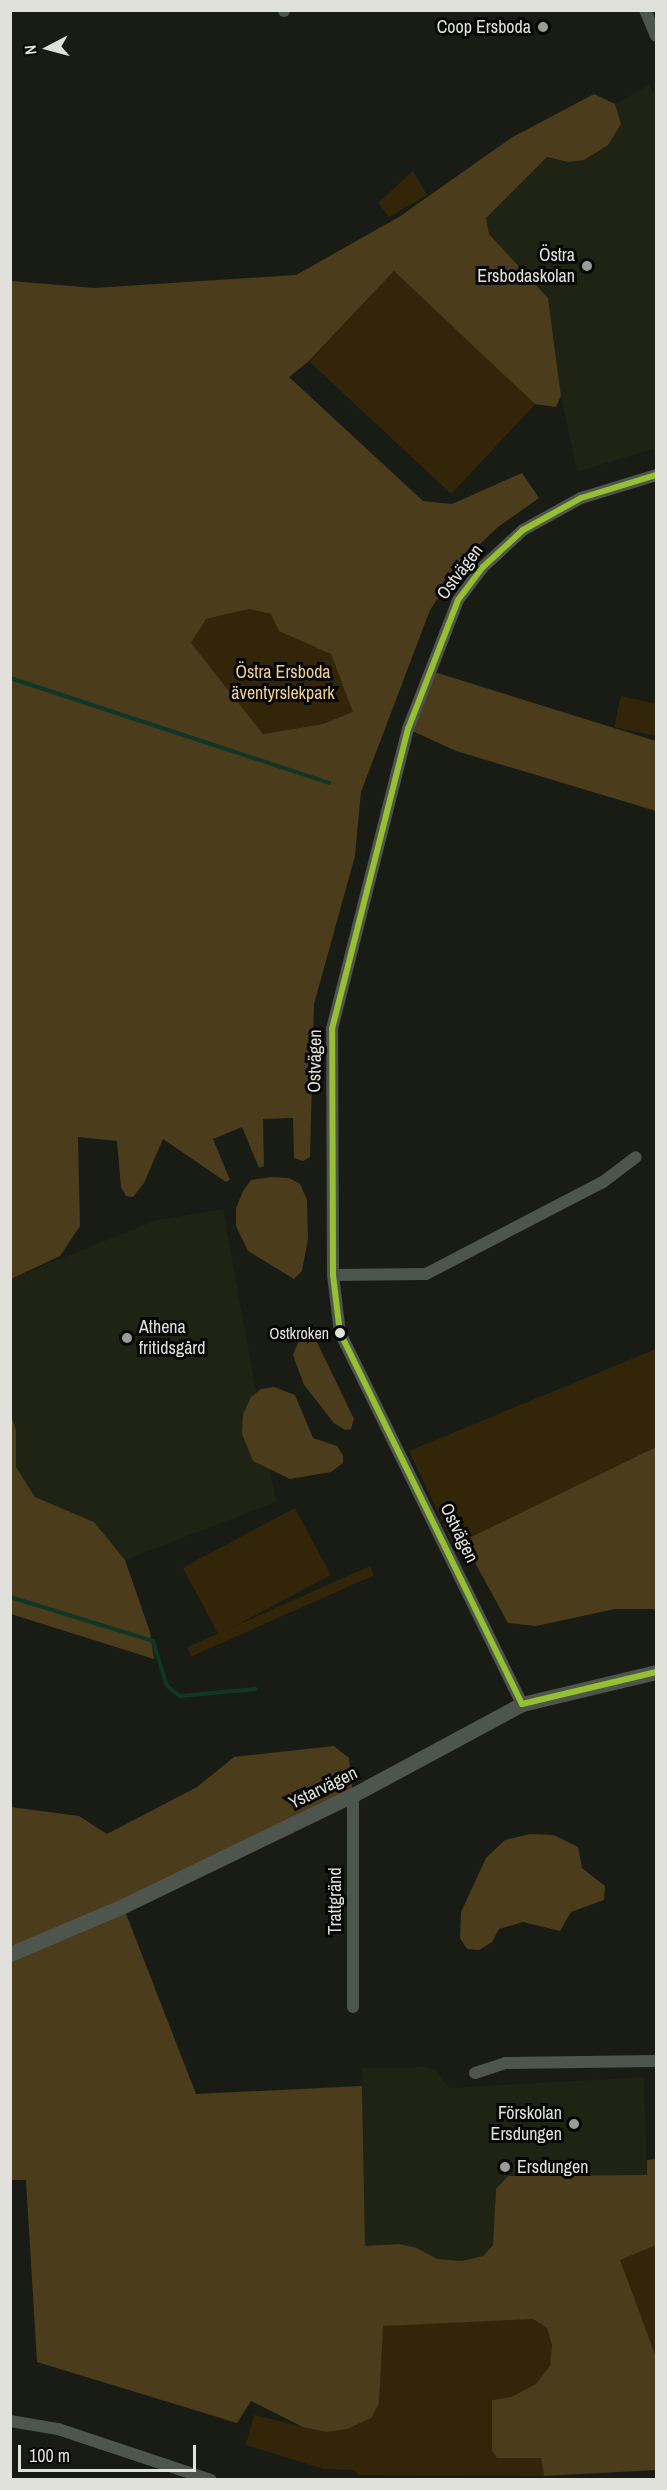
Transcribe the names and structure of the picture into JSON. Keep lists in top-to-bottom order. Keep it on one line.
{"streets":{"street":["Ostvägen","Ystarvägen","Trattgränd"]},"crossings":[["Ostvägen","Ystarvägen"],["Ystarvägen","Trattgränd"]],"parks":["Östra Ersboda äventyrslekpark"],"places":["Coop Ersboda","Östra Ersbodaskolan","Ostkroken","Athena fritidsgård","Förskolan Ersdungen","Ersdungen"],"scale_bar":"100 m","north":"left"}
